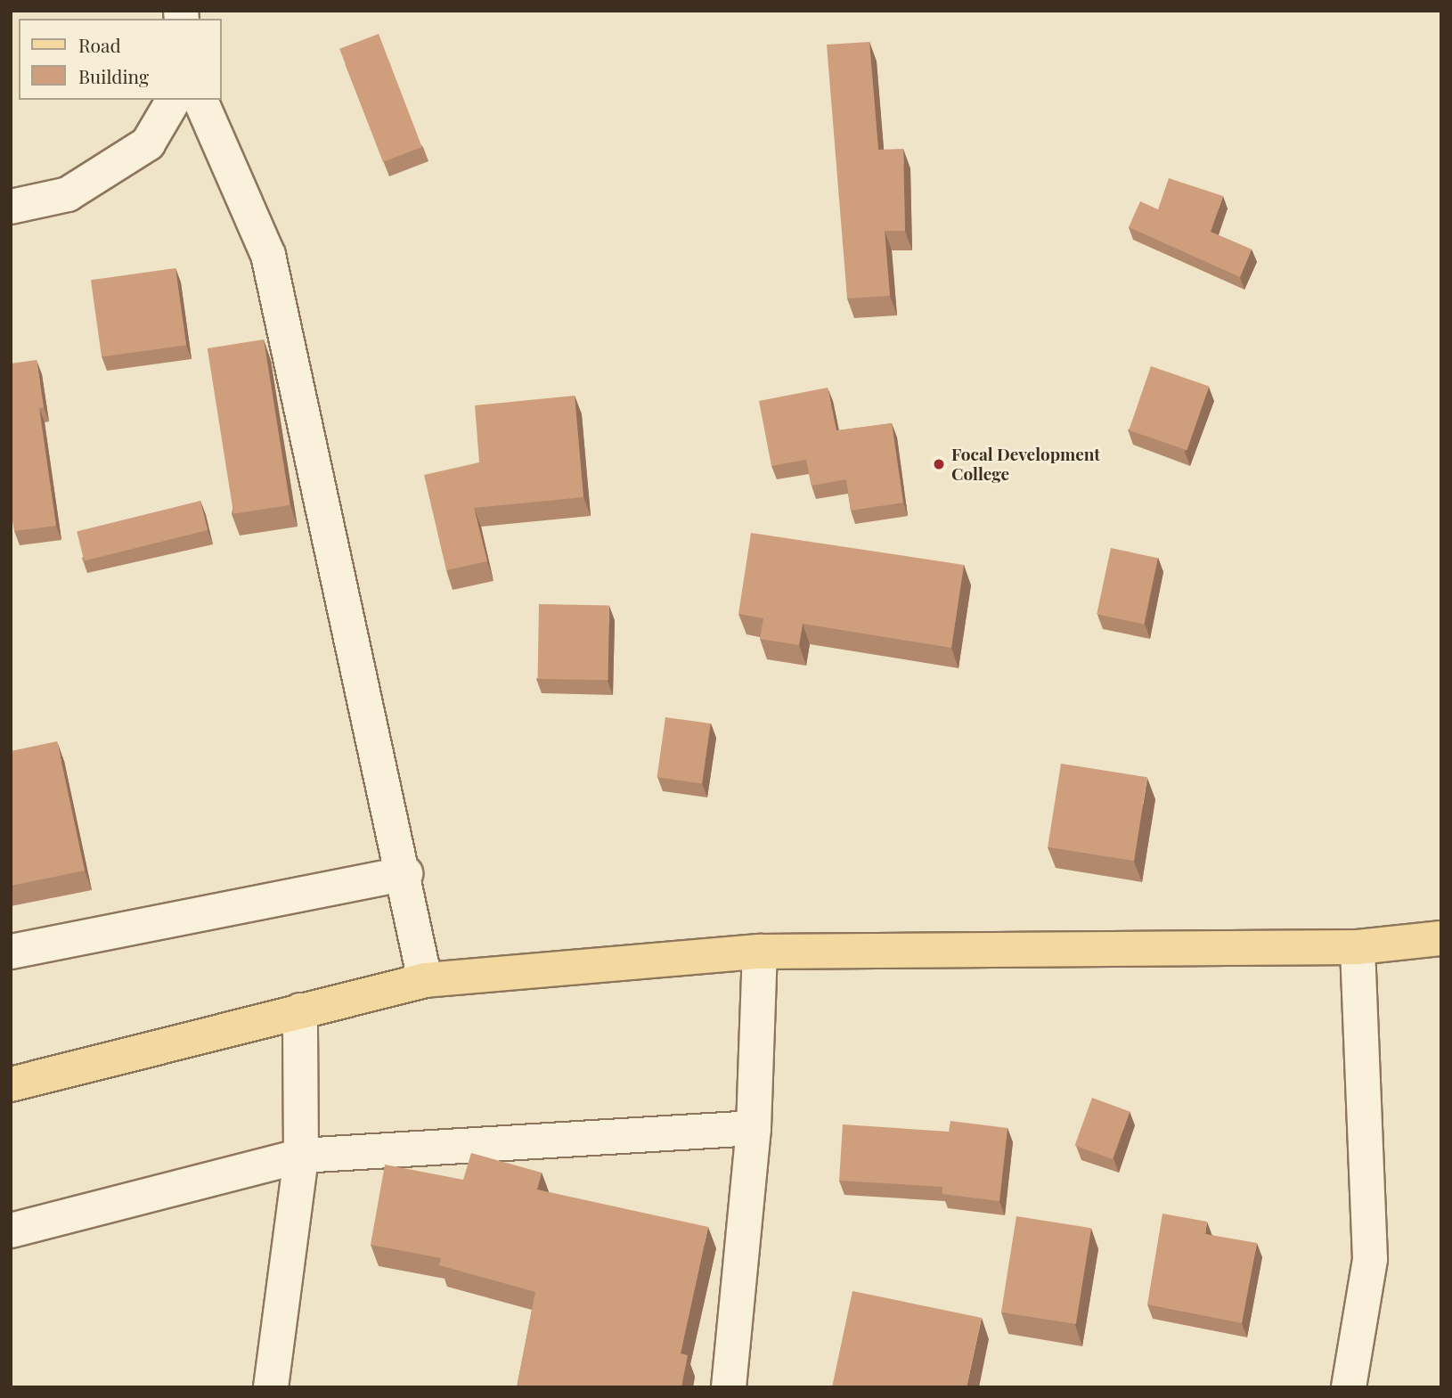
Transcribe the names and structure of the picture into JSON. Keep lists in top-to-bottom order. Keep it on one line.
{"places":["Focal Development College"],"legend":["Road","Building"]}
